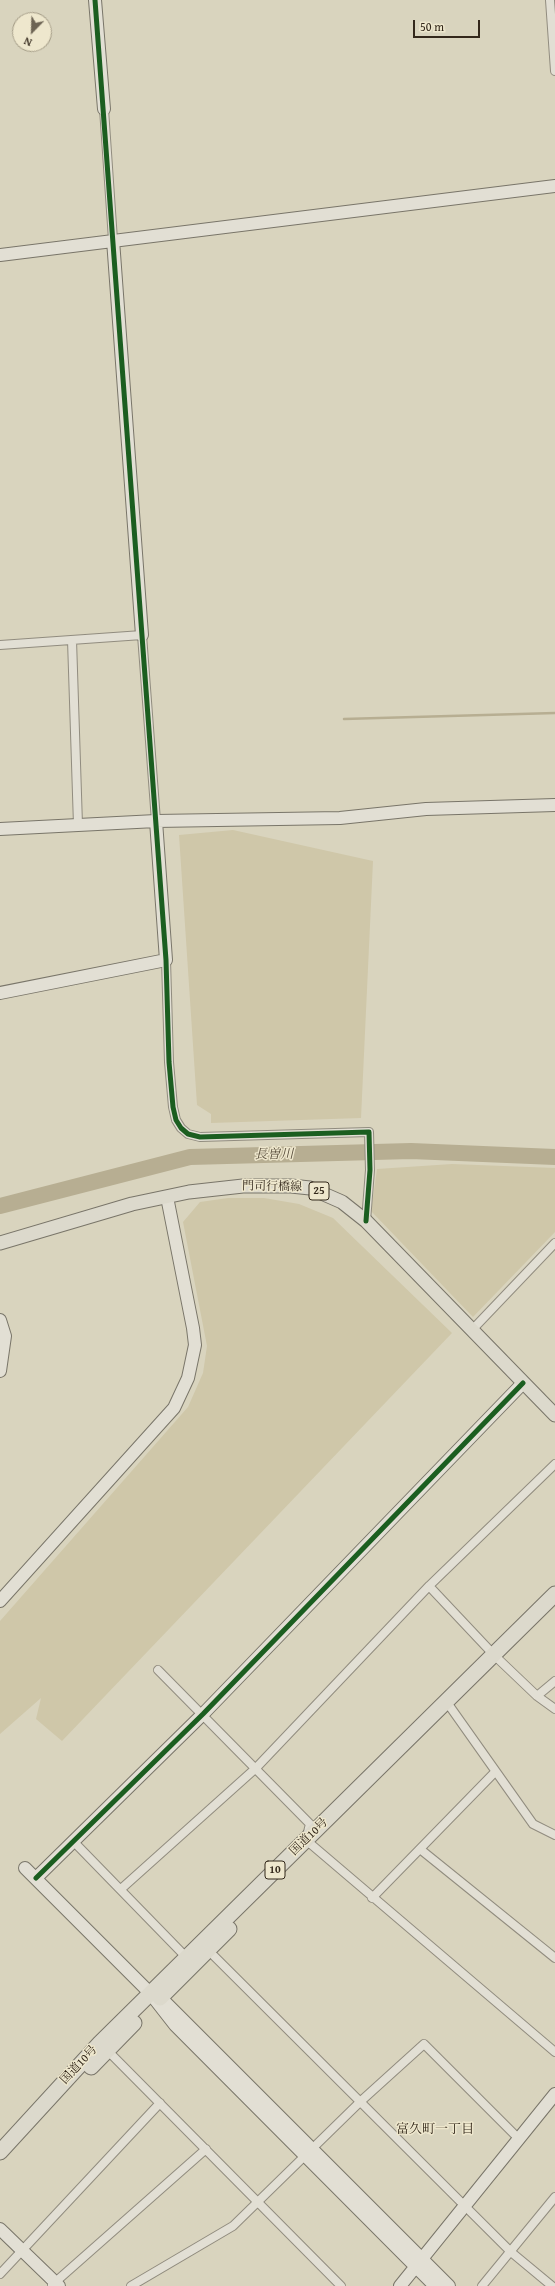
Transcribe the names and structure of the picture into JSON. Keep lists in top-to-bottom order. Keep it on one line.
{"streets":{"highway":["国道10号","10"],"main road":["門司行橋線","25"]},"districts":["富久町一丁目"],"water":["長曽川"],"scale_bar":"50 m","north":"bottom left"}
